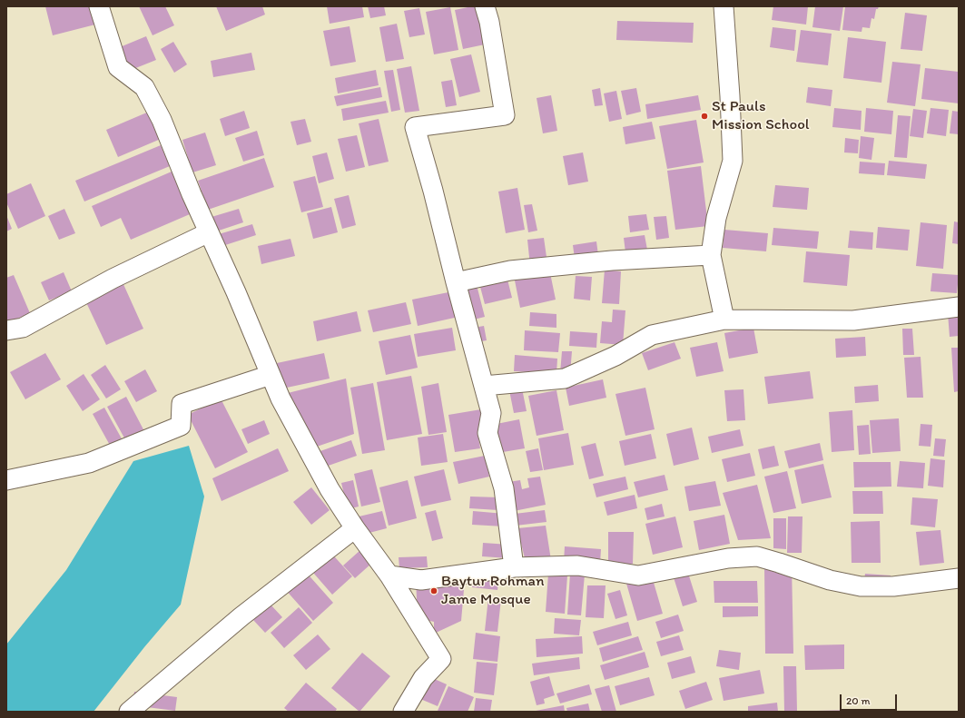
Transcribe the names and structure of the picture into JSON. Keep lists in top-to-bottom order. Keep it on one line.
{"places":["St Pauls Mission School","Baytur Rohman Jame Mosque"],"scale_bar":"20 m"}
